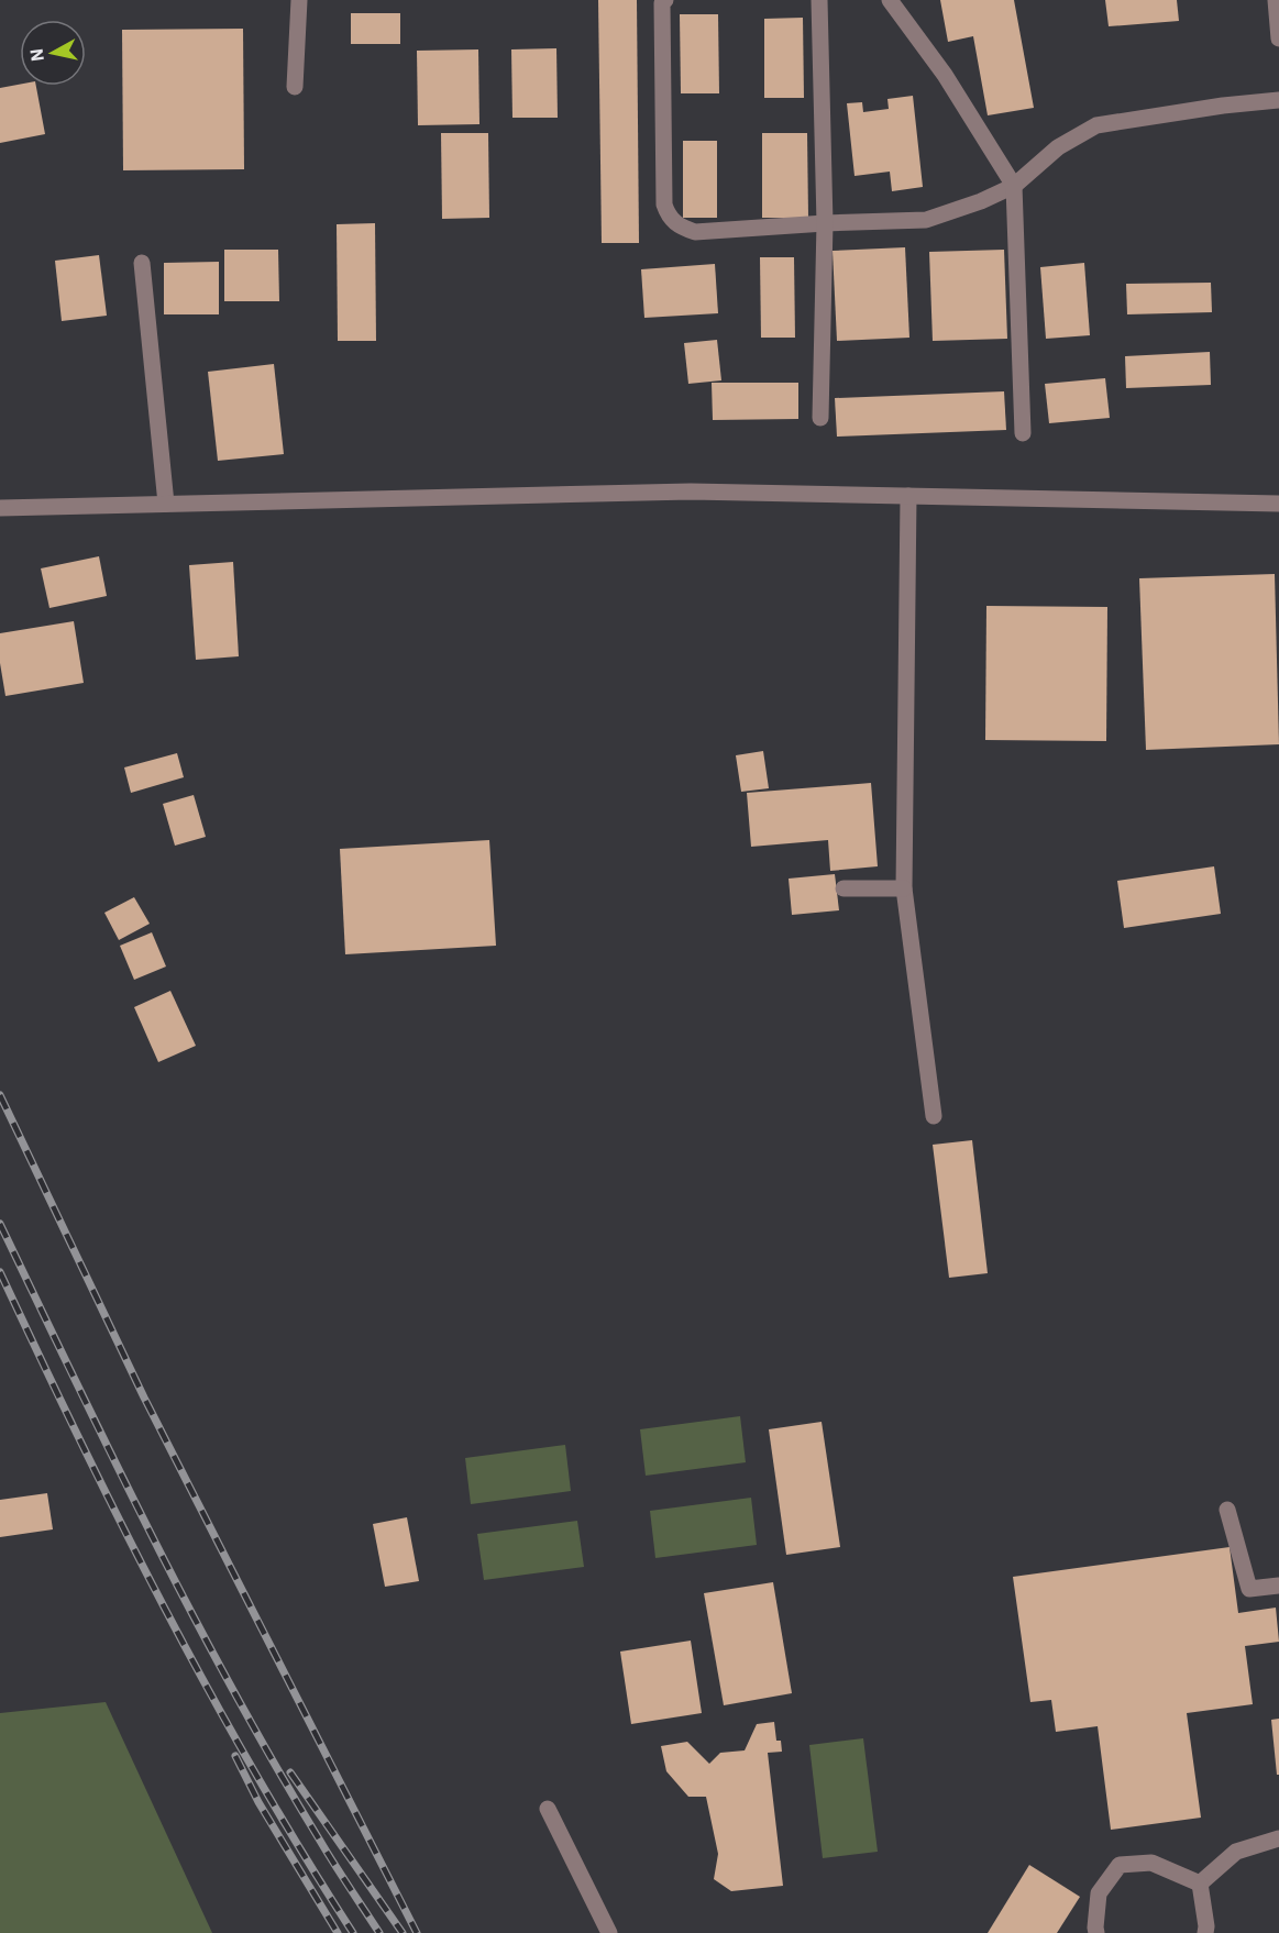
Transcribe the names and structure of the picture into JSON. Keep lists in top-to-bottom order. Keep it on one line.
{"north":"left"}
